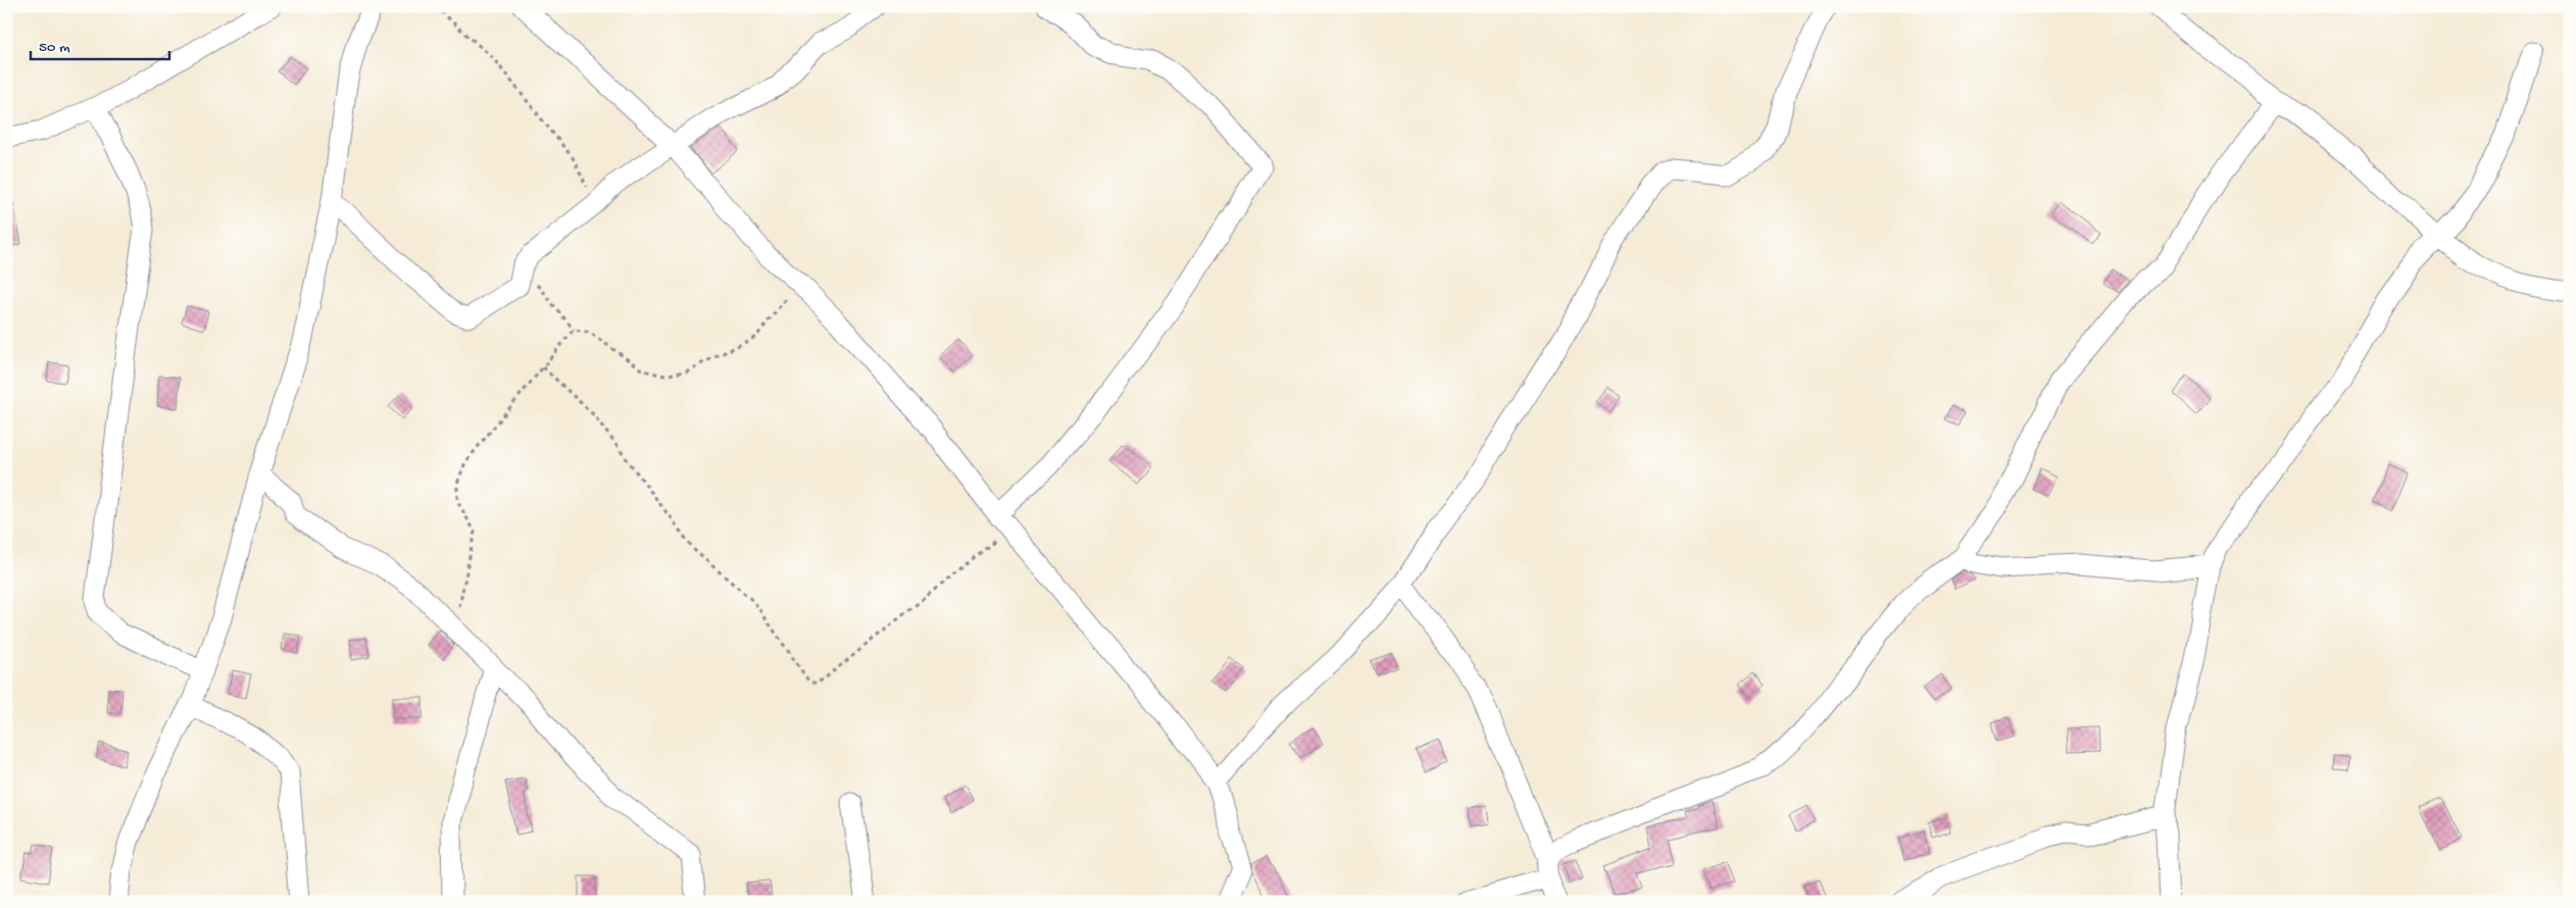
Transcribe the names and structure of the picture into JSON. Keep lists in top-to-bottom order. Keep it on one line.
{"scale_bar":"50 m"}
